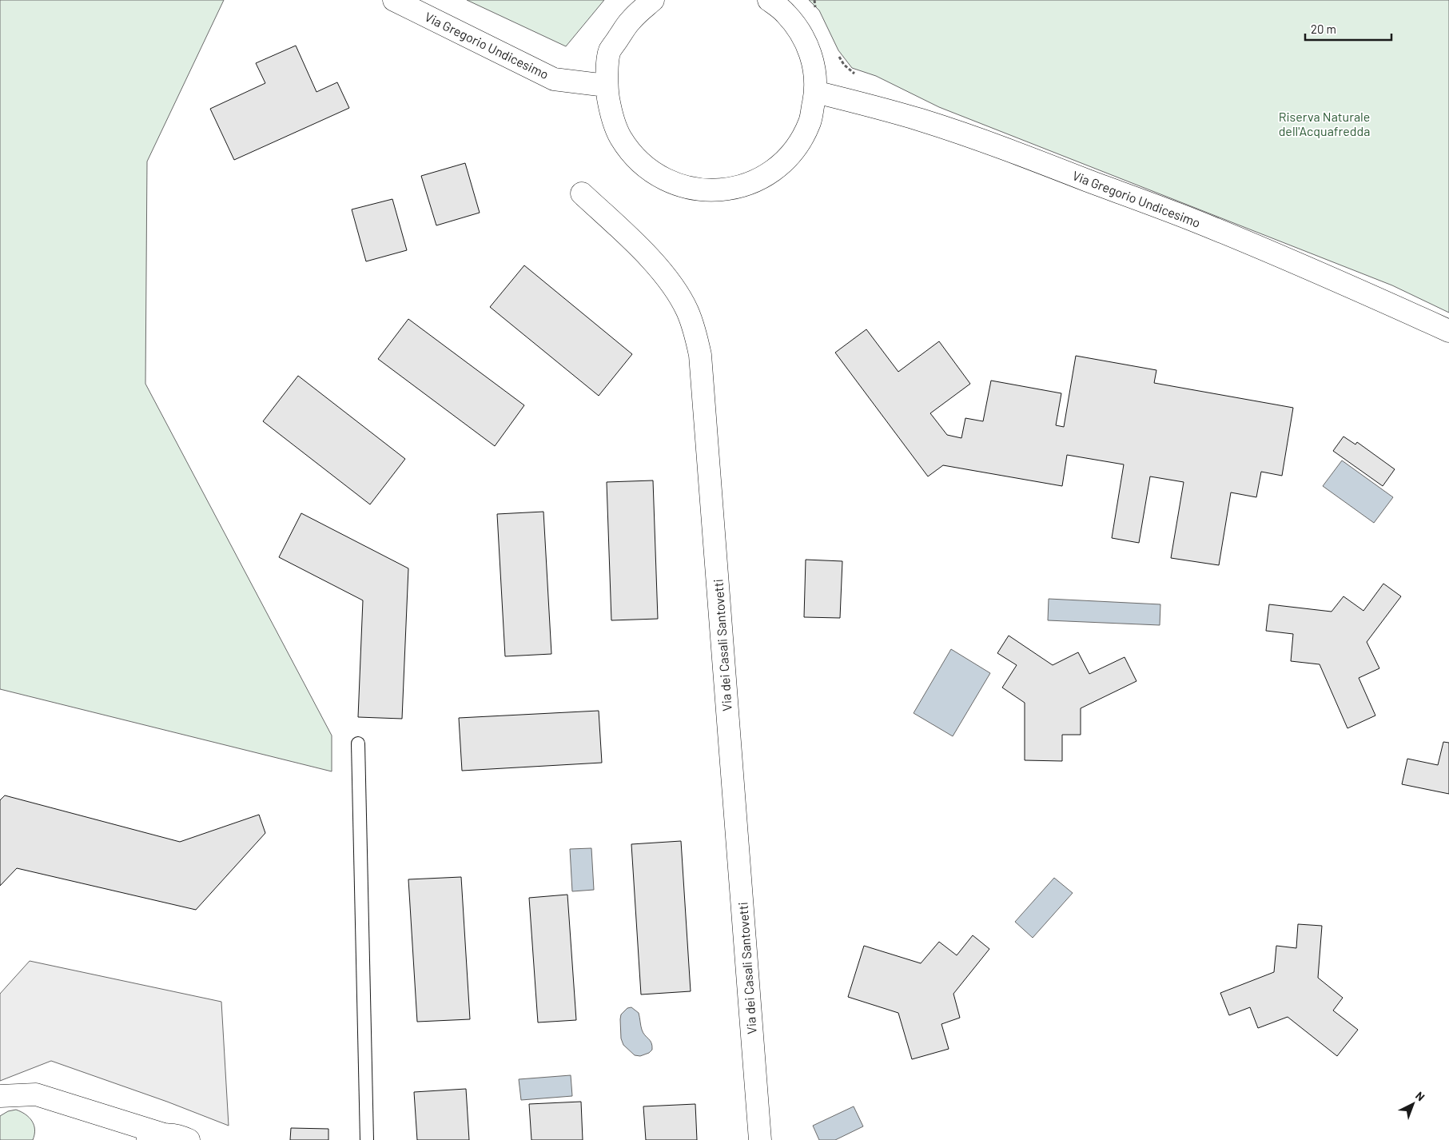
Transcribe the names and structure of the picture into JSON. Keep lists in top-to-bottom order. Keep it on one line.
{"streets":{"street":["Via Gregorio Undicesimo","Via dei Casali Santovetti"]},"parks":["Riserva Naturale dell'Acquafredda"],"scale_bar":"20 m","north":"top right"}
